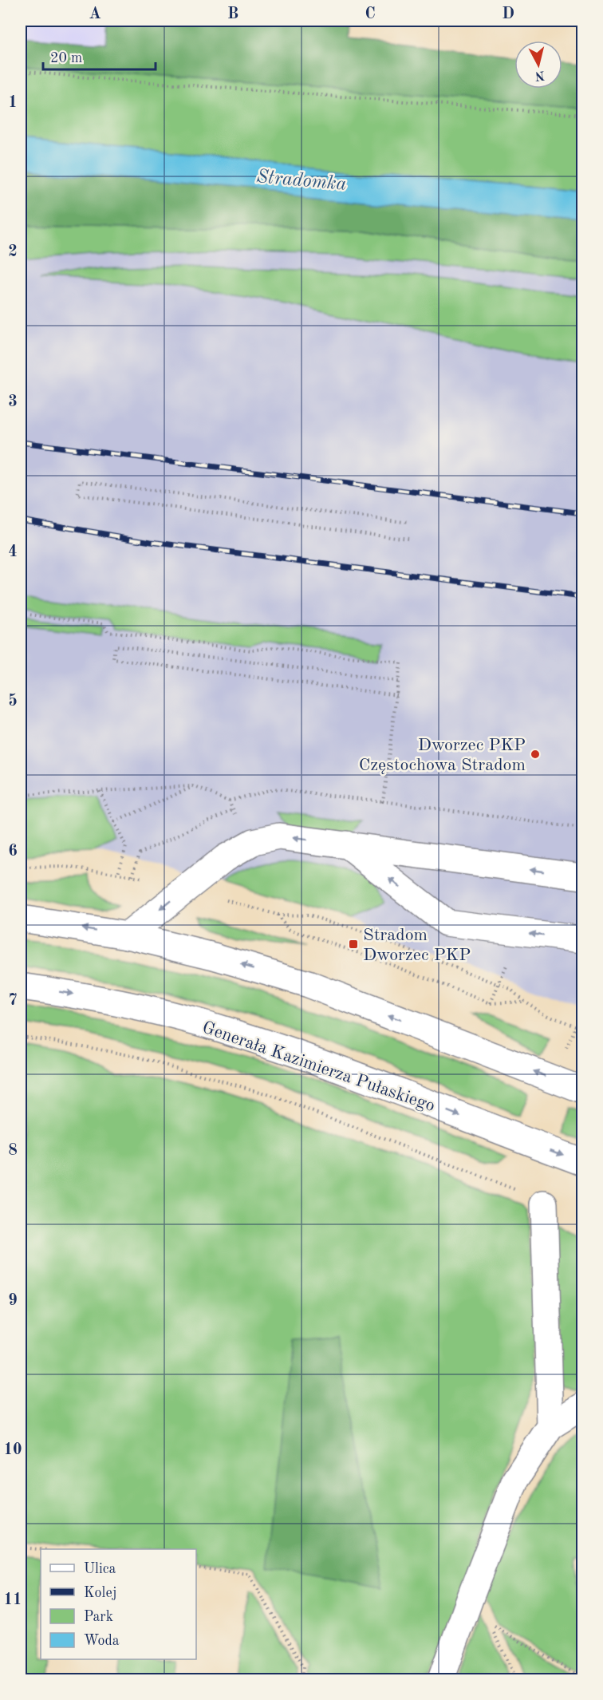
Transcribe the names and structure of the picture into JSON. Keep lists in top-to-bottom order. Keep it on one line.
{"streets":{"main road":["Generała Kazimierza Pułaskiego"]},"water":["Stradomka"],"places":{"other":["Dworzec PKP Częstochowa Stradom"],"transit":["Stradom Dworzec PKP"]},"legend":["Ulica","Kolej","Park","Woda"],"scale_bar":"20 m","north":"bottom","grid":{"columns":["A","B","C","D"],"rows":["1","2","3","4","5","6","7","8","9","10","11"]}}
